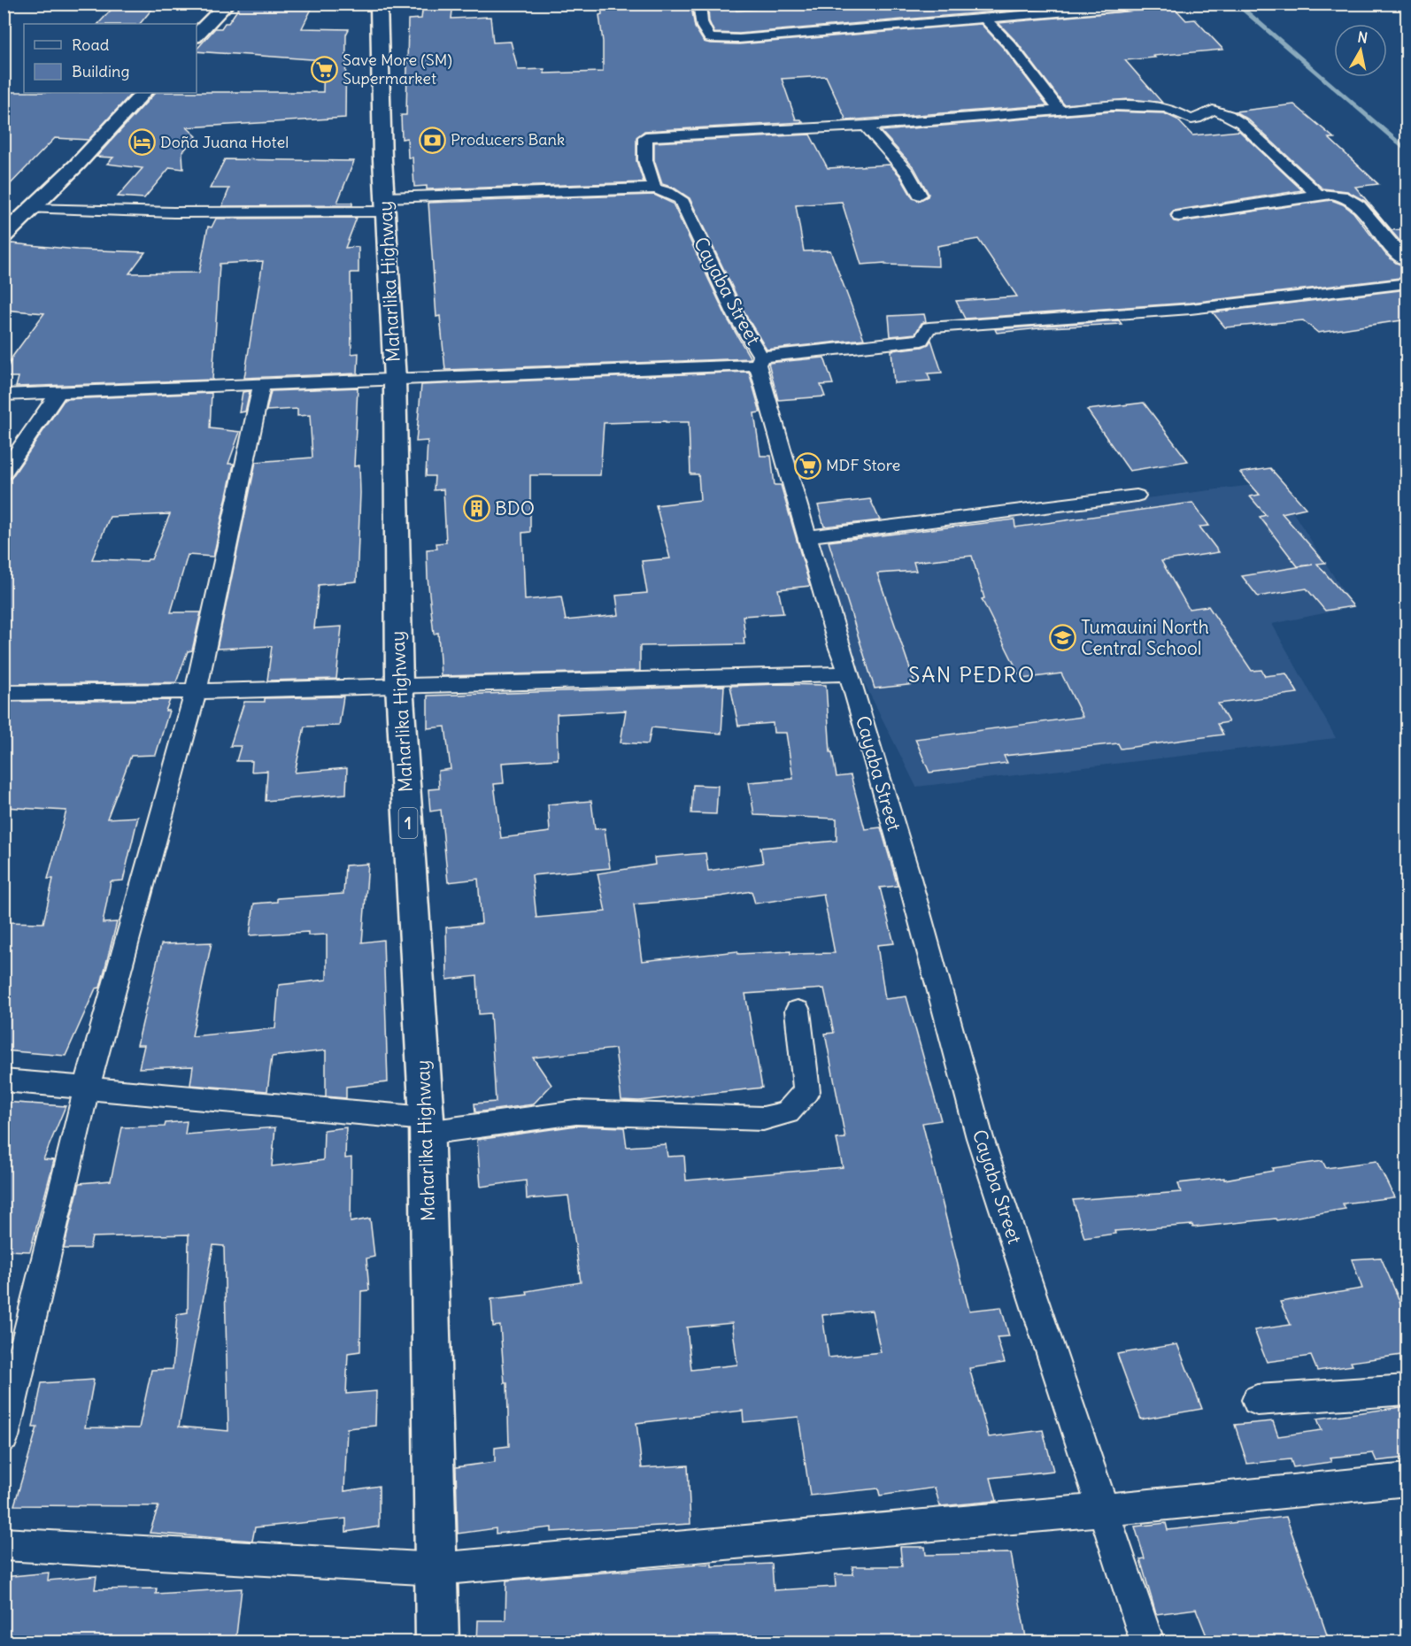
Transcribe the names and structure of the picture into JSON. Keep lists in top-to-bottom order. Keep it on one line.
{"streets":{"main road":["Maharlika Highway","1"],"street":["Cayaba Street"]},"crossings":[["Maharlika Highway","Cayaba Street"]],"districts":["SAN PEDRO"],"places":{"supermarket":["Save More (SM) Supermarket","MDF Store"],"bank":["Producers Bank"],"hotel":["Doña Juana Hotel"],"building":["BDO"],"school or university":["Tumauini North Central School"]},"legend":["Road","Building"],"north":"top"}
